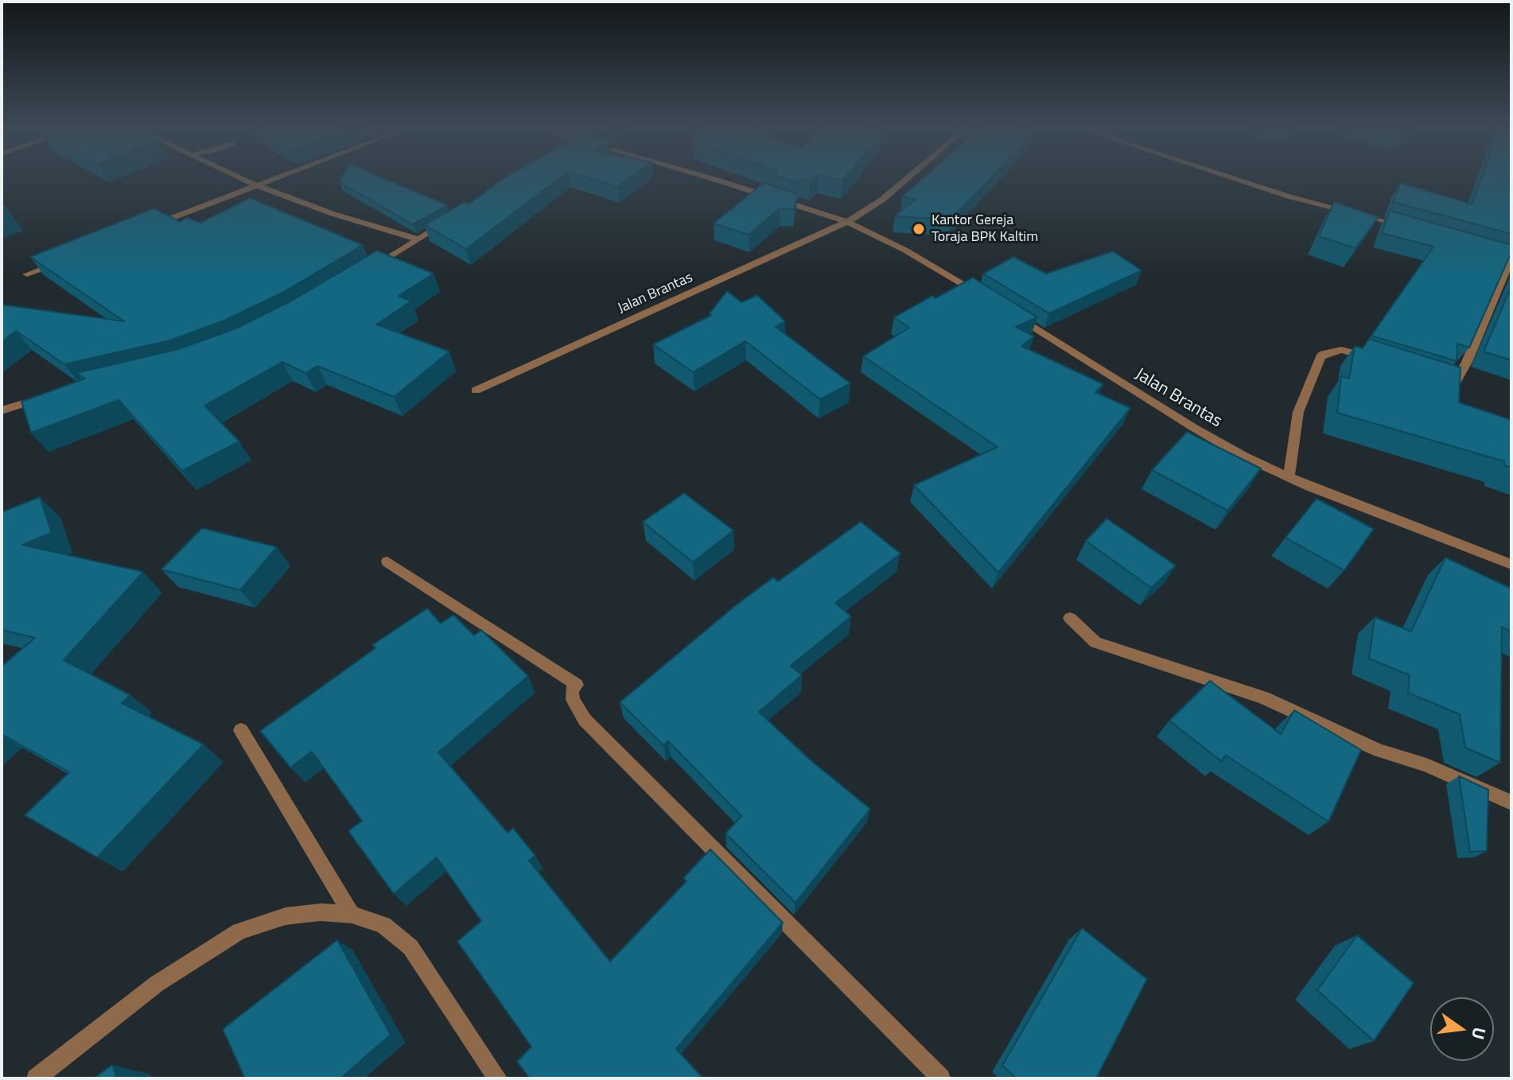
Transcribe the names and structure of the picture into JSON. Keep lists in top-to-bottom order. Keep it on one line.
{"streets":{"street":["Jalan Brantas"]},"places":["Kantor Gereja Toraja BPK Kaltim"],"north":"right"}
